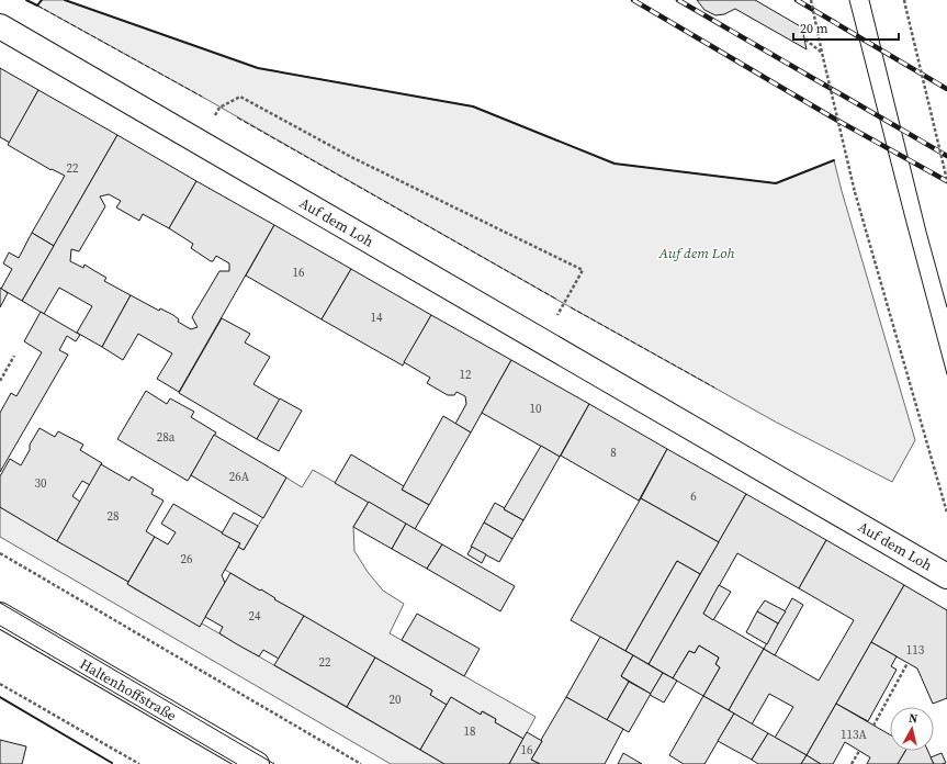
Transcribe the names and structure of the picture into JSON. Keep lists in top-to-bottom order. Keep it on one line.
{"streets":{"street":["Auf dem Loh","Haltenhoffstraße"]},"parks":["Auf dem Loh"],"house_numbers":["22","16","14","12","10","28a","8","26A","30","6","28","26","24","113","22","20","18","113A","16"],"scale_bar":"20 m","north":"top"}
